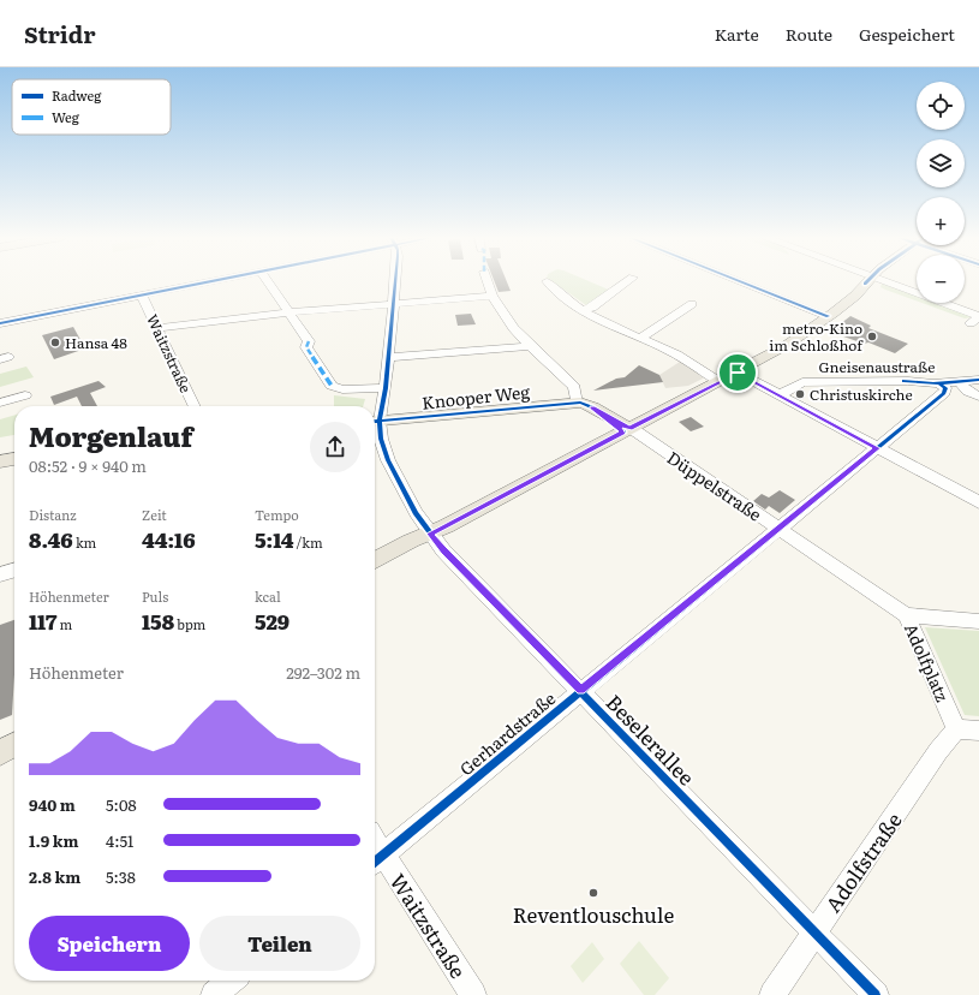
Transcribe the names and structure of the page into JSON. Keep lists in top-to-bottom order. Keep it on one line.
{"streets":{"main road":["Knooper Weg","Düppelstraße"],"street":["Waitzstraße","Gneisenaustraße","Adolfplatz","Gerhardstraße","Beselerallee","Adolfstraße"]},"crossings":[["Waitzstraße","Gerhardstraße"],["Gneisenaustraße","Gerhardstraße"],["Knooper Weg","Düppelstraße"],["Knooper Weg","Beselerallee"],["Düppelstraße","Adolfplatz"],["Düppelstraße","Gerhardstraße"],["Adolfplatz","Adolfstraße"],["Gerhardstraße","Beselerallee"],["Beselerallee","Adolfstraße"]],"places":["metro-Kino im Schloßhof","Hansa 48","Christuskirche","Reventlouschule"],"legend":["Radweg","Weg"],"page":{"header":"Stridr","nav":["Karte","Route","Gespeichert"],"map_buttons":["+","−"],"heading":["Morgenlauf","08:52 · 9 × 940 m"],"stats":[["Distanz","8.46 km"],["Zeit","44:16"],["Tempo","5:14 /km"],["Höhenmeter","117 m"],["Puls","158 bpm"],["kcal","529"]],"chart":["Höhenmeter","292–302 m"],"list":[{"name":"940 m","note":"5:08"},{"name":"1.9 km","note":"4:51"},{"name":"2.8 km","note":"5:38"}],"buttons":["Speichern","Teilen"]}}
